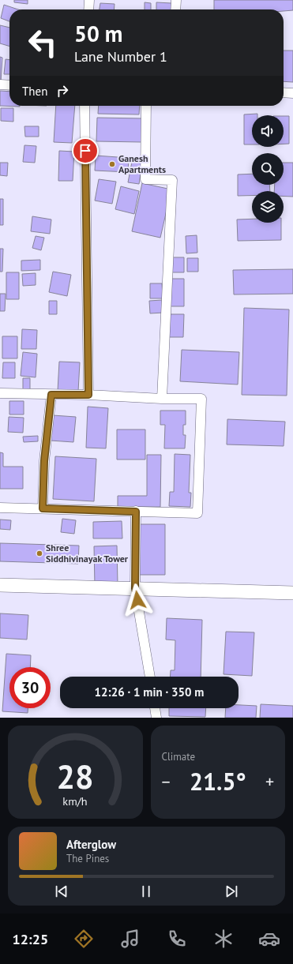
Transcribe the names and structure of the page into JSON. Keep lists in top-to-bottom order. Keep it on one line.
{"places":["Ganesh Apartments","Shree Siddhivinayak Tower"],"page":{"turn":["50 m","Lane Number 1"],"then":"Then","limit":"30","trip":"12:26 · 1 min · 350 m","tile":"Climate","heat":["−","21.5°","+"],"song":["Afterglow","The Pines"],"tabs":"12:25","gauge":["28","km/h"]}}
